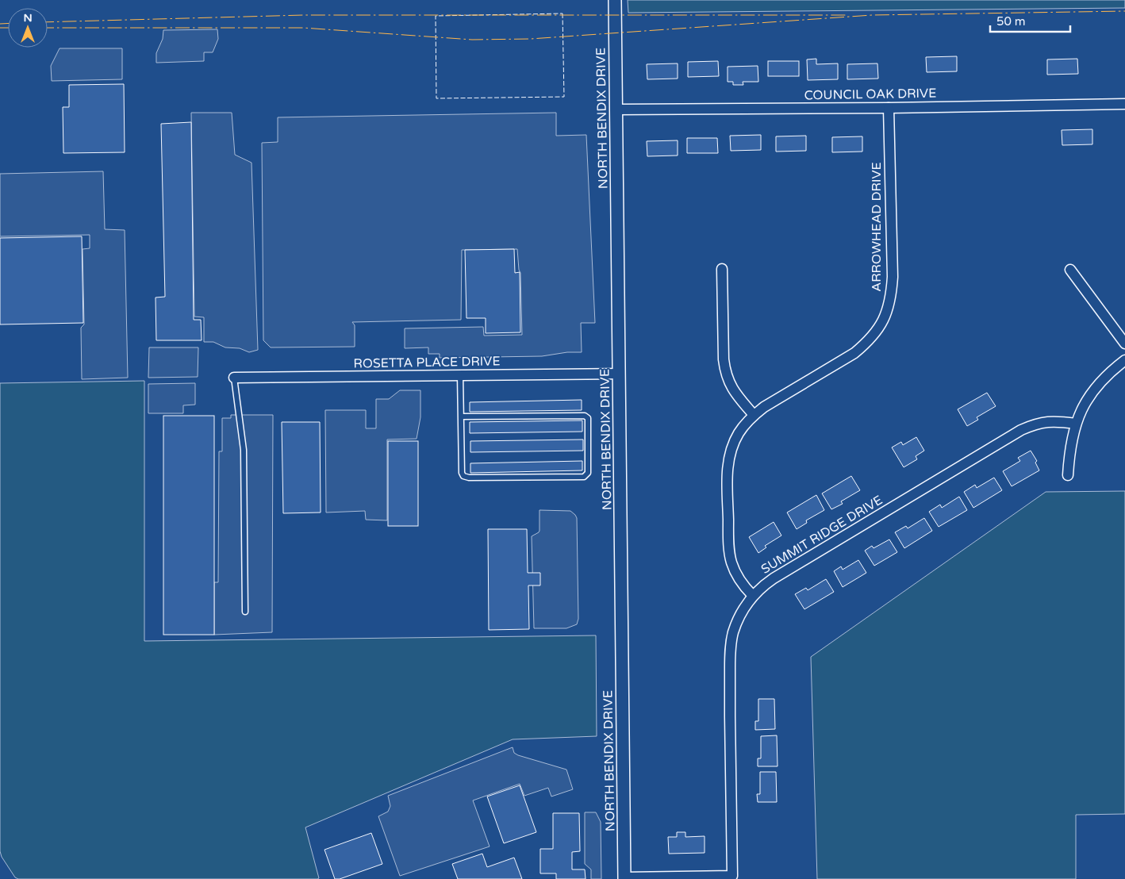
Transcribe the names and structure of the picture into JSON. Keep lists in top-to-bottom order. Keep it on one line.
{"streets":{"street":["COUNCIL OAK DRIVE","NORTH BENDIX DRIVE","ARROWHEAD DRIVE","ROSETTA PLACE DRIVE","SUMMIT RIDGE DRIVE"]},"crossings":[["COUNCIL OAK DRIVE","NORTH BENDIX DRIVE"],["COUNCIL OAK DRIVE","ARROWHEAD DRIVE"],["NORTH BENDIX DRIVE","ROSETTA PLACE DRIVE"],["NORTH BENDIX DRIVE","SUMMIT RIDGE DRIVE"],["ARROWHEAD DRIVE","SUMMIT RIDGE DRIVE"]],"scale_bar":"50 m","north":"top"}
